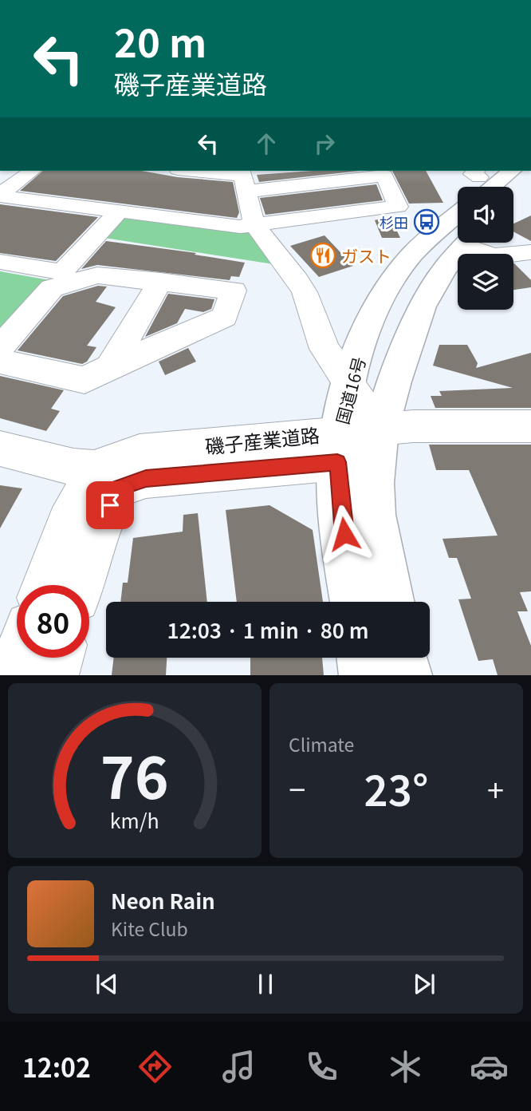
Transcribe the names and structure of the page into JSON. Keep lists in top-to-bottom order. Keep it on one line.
{"streets":{"highway":["国道16号"],"street":["磯子産業道路"]},"crossings":[["国道16号","磯子産業道路"]],"places":{"bus stop":["杉田"],"restaurant":["ガスト"]},"page":{"turn":["20 m","磯子産業道路"],"limit":"80","trip":"12:03 · 1 min · 80 m","tile":"Climate","heat":["−","23°","+"],"song":["Neon Rain","Kite Club"],"tabs":"12:02","gauge":["76","km/h"]}}
